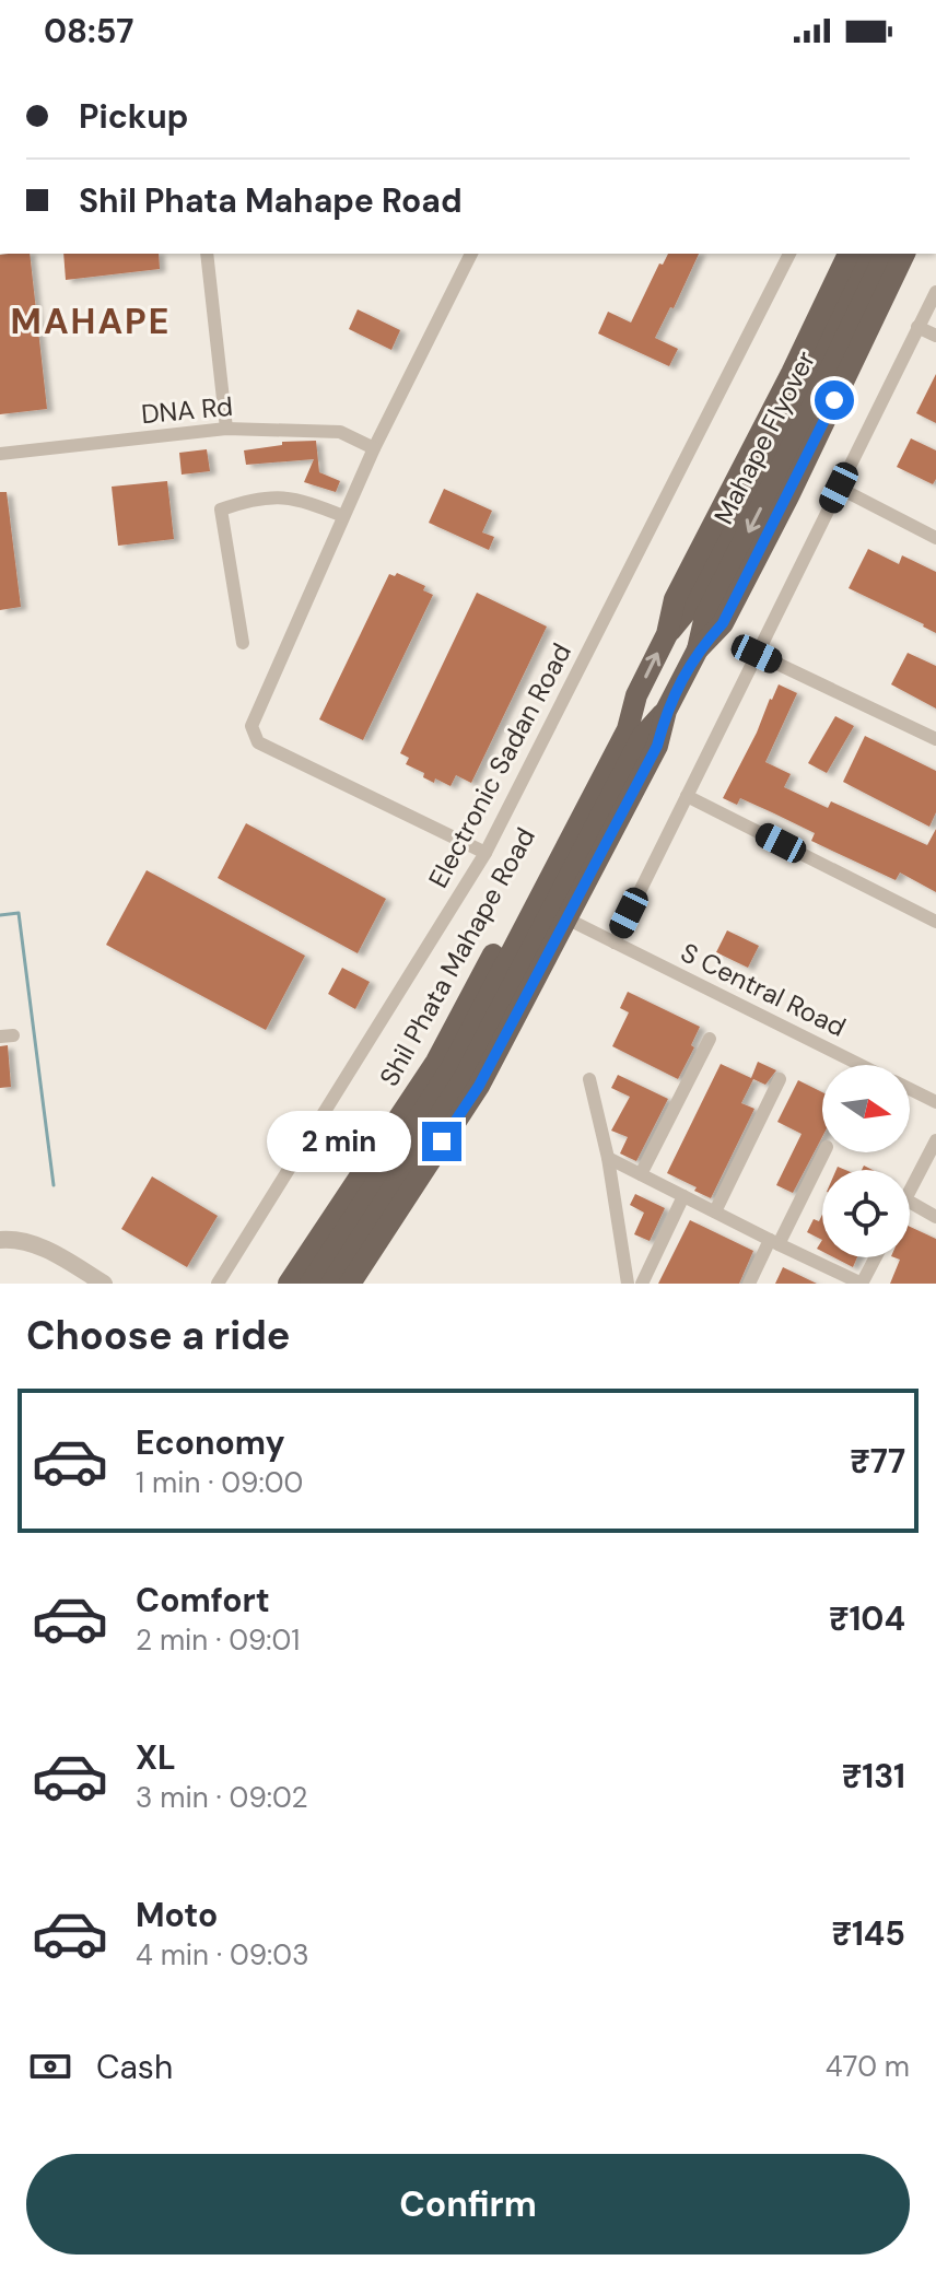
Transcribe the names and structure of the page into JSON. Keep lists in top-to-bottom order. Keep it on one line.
{"streets":{"main road":["Mahape Flyover","Shil Phata Mahape Road"],"street":["DNA Rd","Electronic Sadan Road","S Central Road"]},"districts":["MAHAPE"],"north":"right","page":{"status":"08:57","banner":["Pickup","Shil Phata Mahape Road"],"bubble":"2 min","heading":"Choose a ride","list":[{"name":"Economy","note":"1 min · 09:00","value":"₹77"},{"name":"Comfort","note":"2 min · 09:01","value":"₹104"},{"name":"XL","note":"3 min · 09:02","value":"₹131"},{"name":"Moto","note":"4 min · 09:03","value":"₹145"}],"pay":["Cash","470 m"],"buttons":"Confirm"}}
